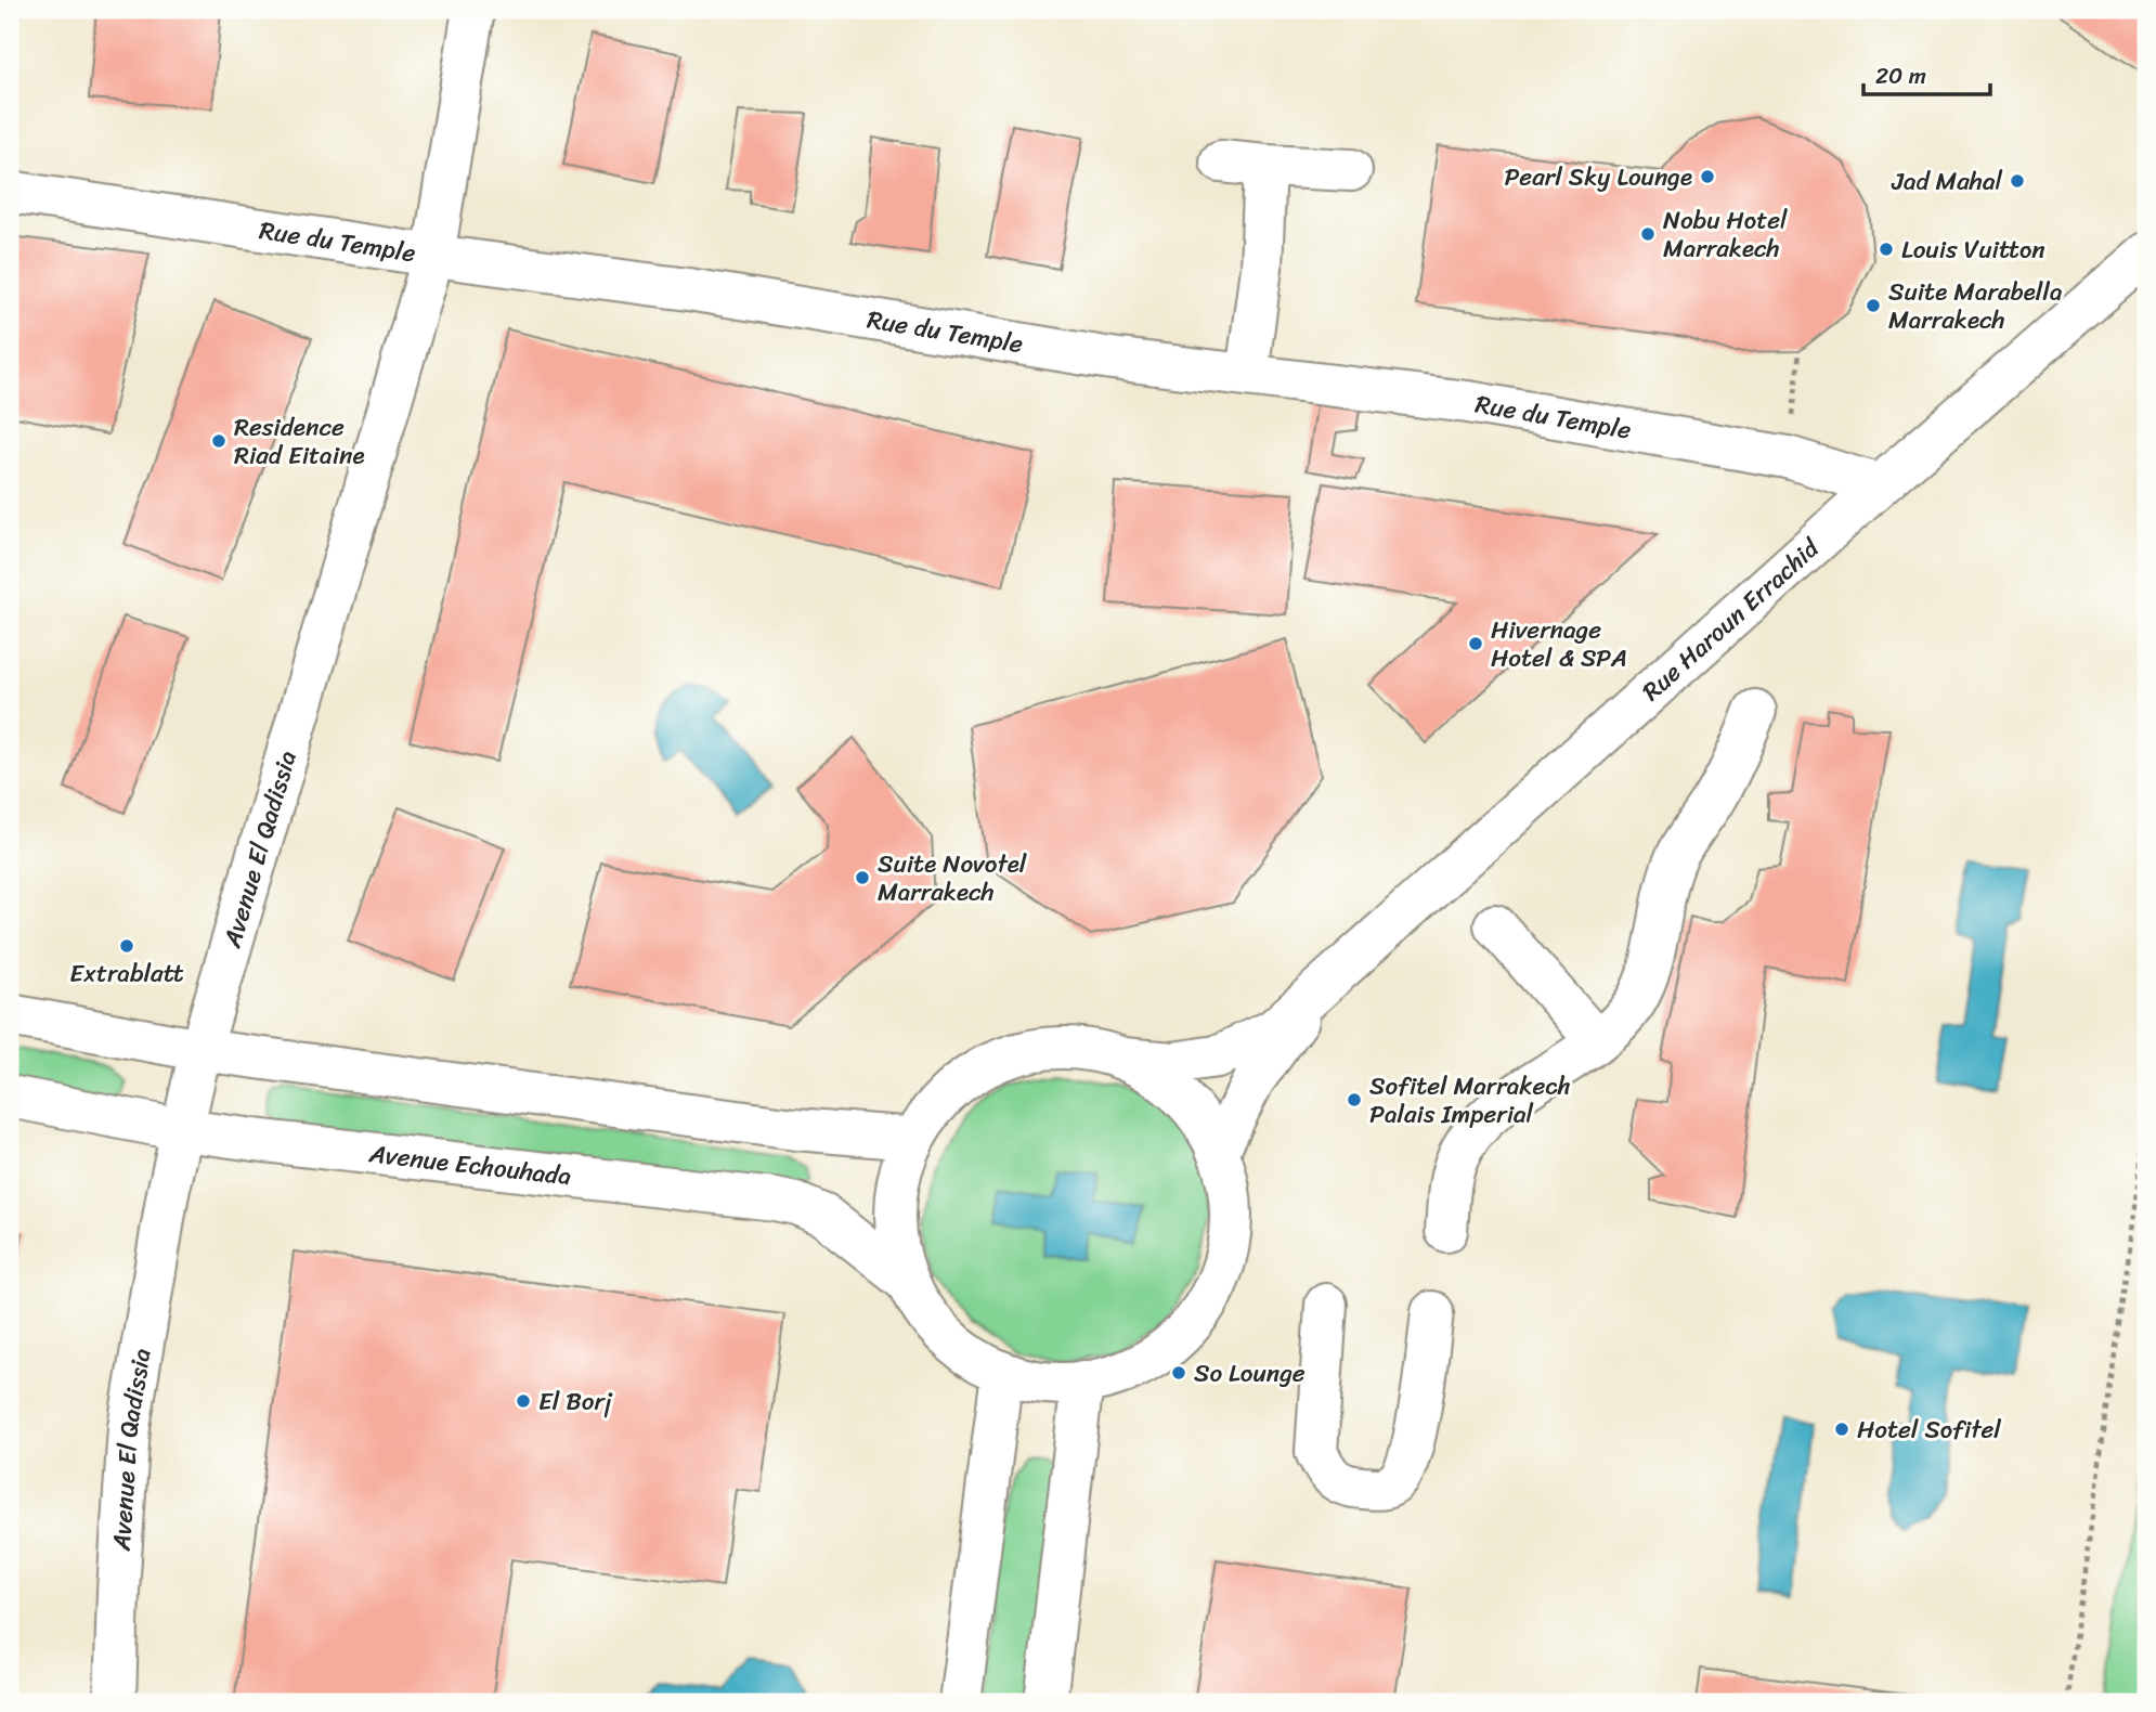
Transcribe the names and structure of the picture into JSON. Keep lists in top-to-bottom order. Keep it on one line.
{"streets":{"street":["Rue du Temple","Rue Haroun Errachid","Avenue El Qadissia","Avenue Echouhada"]},"crossings":[["Rue du Temple","Rue Haroun Errachid"],["Rue du Temple","Avenue El Qadissia"],["Avenue El Qadissia","Avenue Echouhada"]],"places":["Pearl Sky Lounge","Jad Mahal","Nobu Hotel Marrakech","Louis Vuitton","Suite Marabella Marrakech","Residence Riad Eitaine","Hivernage Hotel & SPA","Suite Novotel Marrakech","Extrablatt","Sofitel Marrakech Palais Imperial","So Lounge","El Borj","Hotel Sofitel"],"scale_bar":"20 m"}
